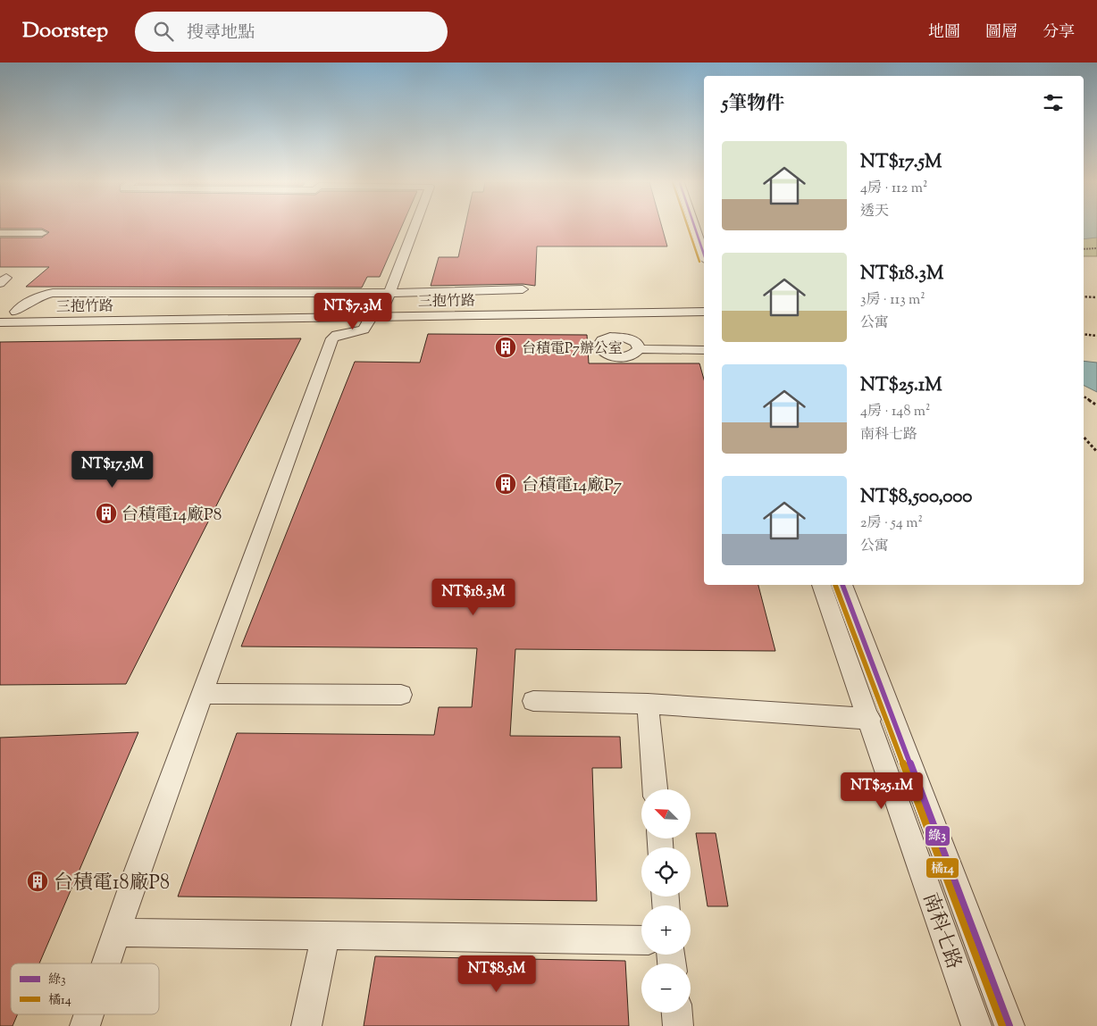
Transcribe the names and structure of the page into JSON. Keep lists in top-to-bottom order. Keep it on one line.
{"streets":{"street":["三抱竹路","南科七路"]},"places":{"building":["台積電P7辦公室","台積電14廠P7","台積電14廠P8","台積電18廠P8"]},"lines":["transit line 綠3","transit line 橘14"],"legend":["綠3","橘14"],"north":"top left","page":{"header":"Doorstep","search":"搜尋地點","nav":["地圖","圖層","分享"],"heading":"5筆物件","list":[{"name":"NT$17.5M","note":"4房 · 112 m² · 透天"},{"name":"NT$18.3M","note":"3房 · 113 m² · 公寓"},{"name":"NT$25.1M","note":"4房 · 148 m² · 南科七路"},{"name":"NT$8,500,000","note":"2房 · 54 m² · 公寓"}],"price":["NT$7.3M","NT$17.5M","NT$18.3M","NT$25.1M","NT$8.5M"],"map_buttons":["+","−"]}}
